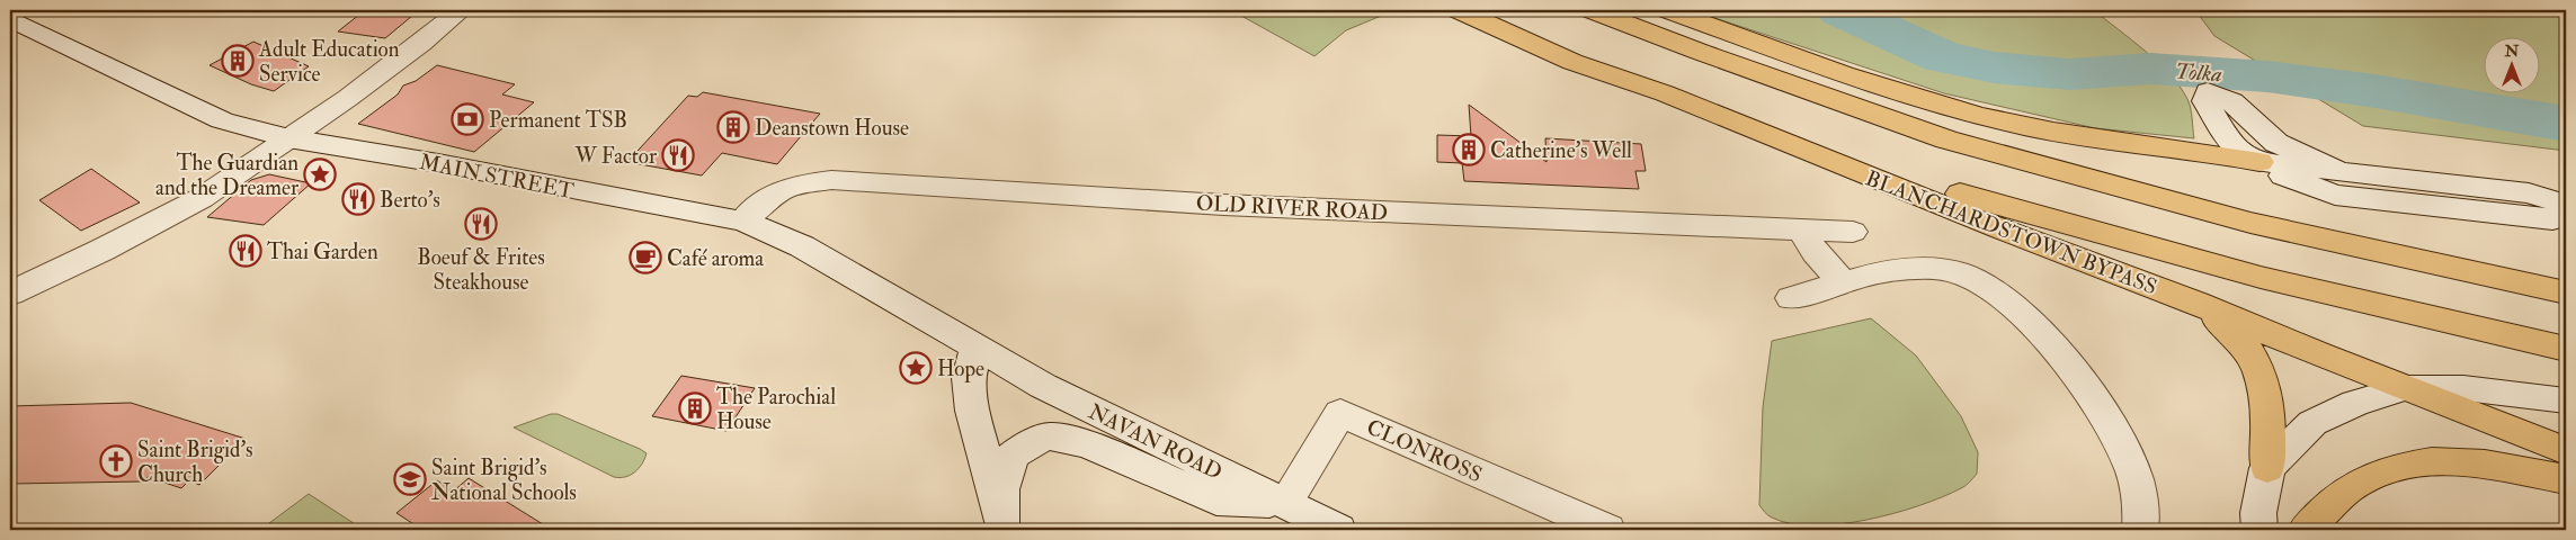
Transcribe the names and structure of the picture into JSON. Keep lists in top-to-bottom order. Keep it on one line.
{"streets":{"highway":["BLANCHARDSTOWN BYPASS"],"street":["MAIN STREET","OLD RIVER ROAD","NAVAN ROAD","CLONROSS"]},"crossings":[["MAIN STREET","OLD RIVER ROAD"],["MAIN STREET","NAVAN ROAD"],["NAVAN ROAD","CLONROSS"]],"water":["Tolka"],"places":{"building":["Adult Education Service","Deanstown House","Catherine's Well","The Parochial House"],"bank":["Permanent TSB"],"restaurant":["W Factor","Berto's","Boeuf & Frites Steakhouse","Thai Garden"],"place":["The Guardian and the Dreamer","Hope"],"cafe":["Café aroma"],"church":["Saint Brigid's Church"],"school or university":["Saint Brigid's National Schools"]},"north":"top"}
